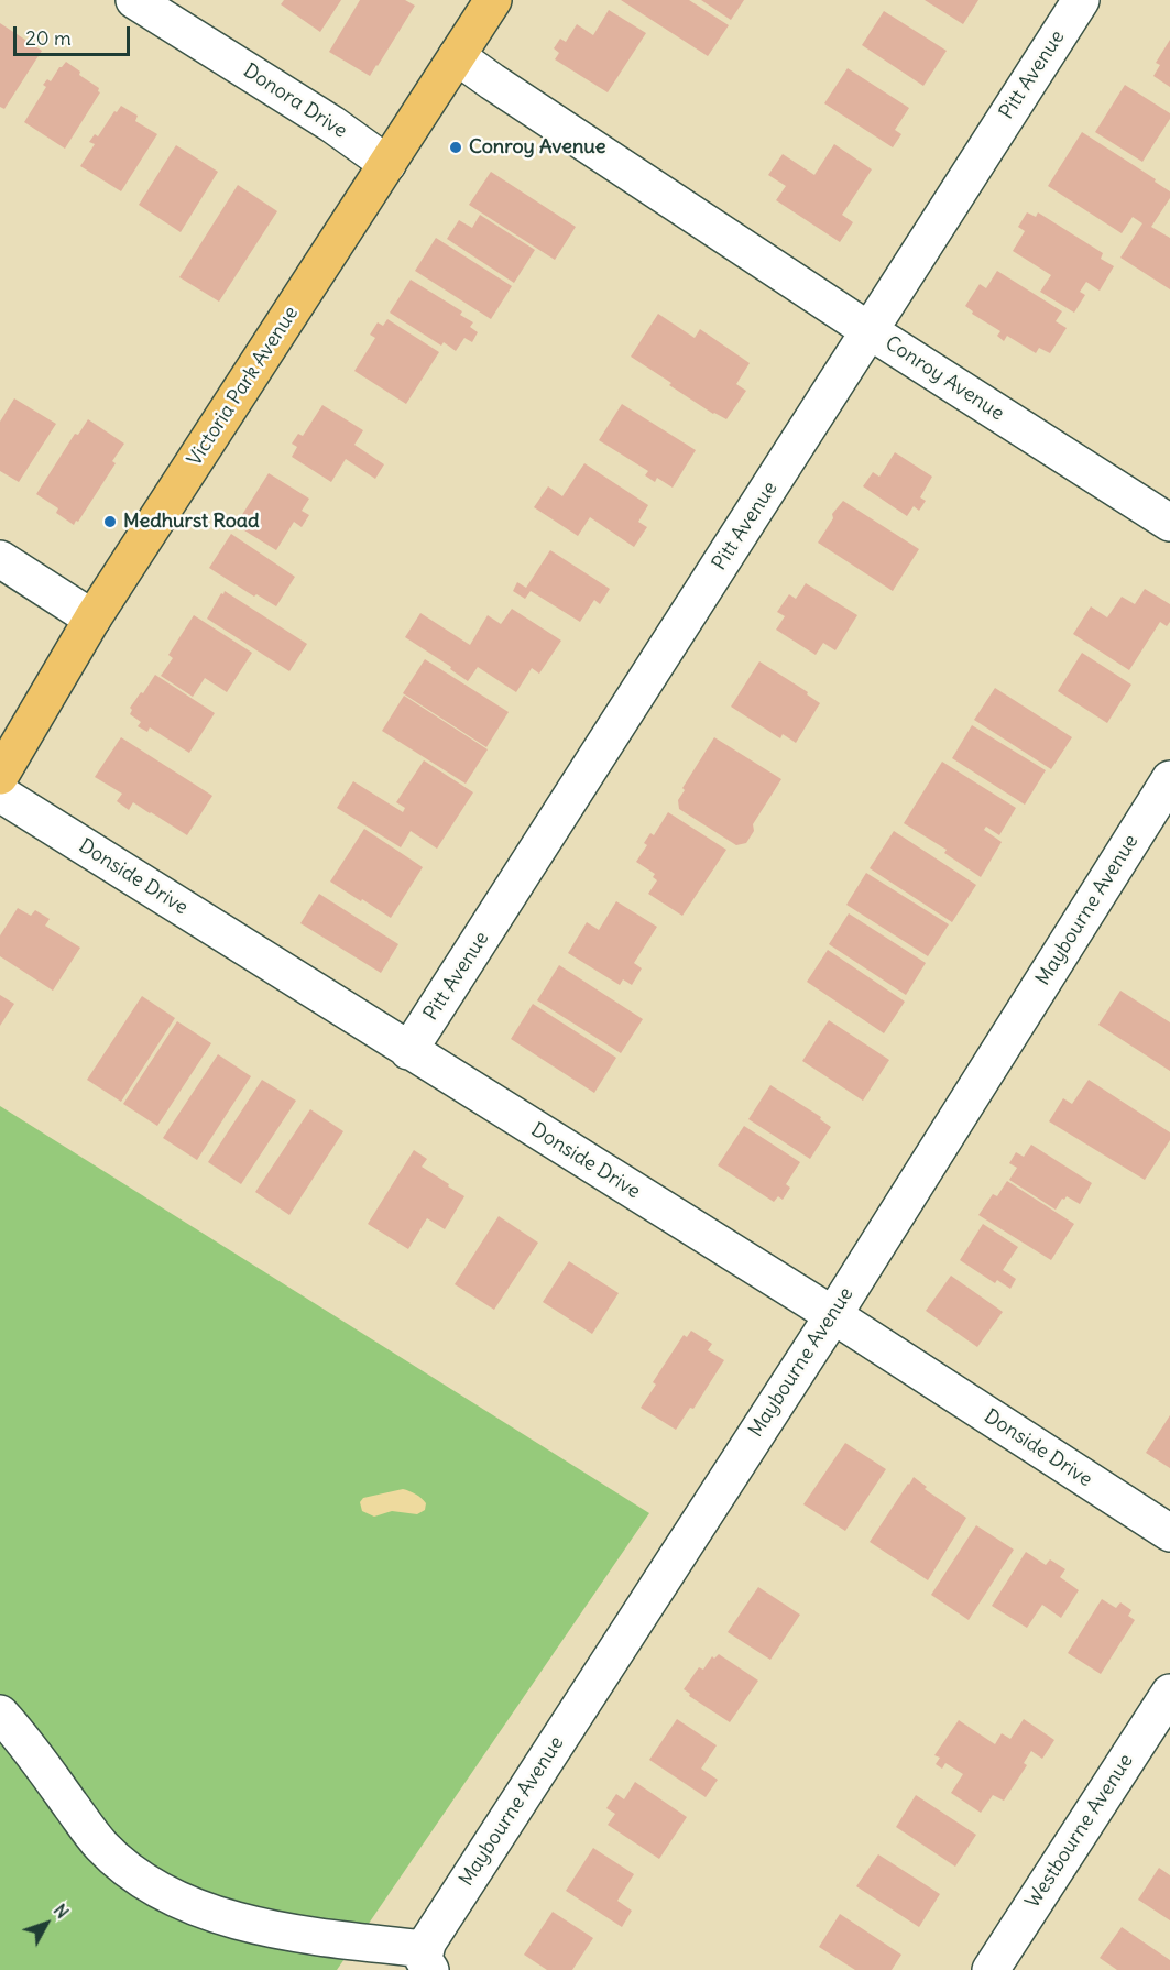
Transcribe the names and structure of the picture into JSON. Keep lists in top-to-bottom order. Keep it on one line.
{"streets":{"main road":["Victoria Park Avenue"],"street":["Pitt Avenue","Donora Drive","Conroy Avenue","Donside Drive","Maybourne Avenue","Westbourne Avenue"]},"crossings":[["Pitt Avenue","Conroy Avenue"],["Pitt Avenue","Donside Drive"],["Donora Drive","Victoria Park Avenue"],["Conroy Avenue","Victoria Park Avenue"],["Donside Drive","Maybourne Avenue"]],"places":["Conroy Avenue","Medhurst Road"],"scale_bar":"20 m","north":"top right"}
